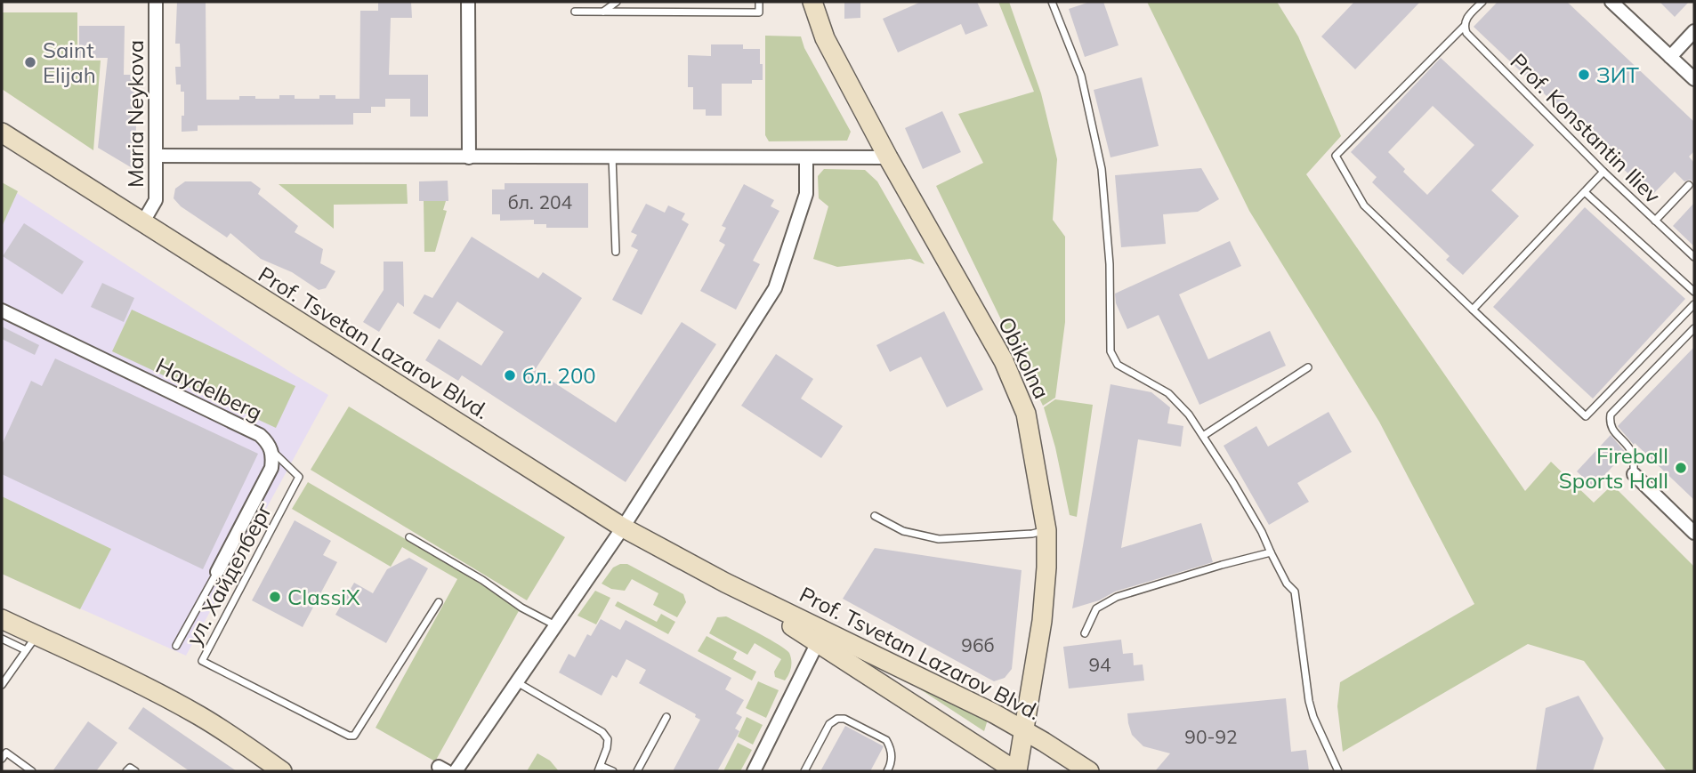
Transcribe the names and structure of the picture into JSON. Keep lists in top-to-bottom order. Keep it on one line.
{"streets":{"main road":["Prof. Tsvetan Lazarov Blvd.","Obikolna"],"street":["Maria Neykova","Haydelberg"],"lane":["Prof. Konstantin Iliev","ул. Хайделберг"]},"crossings":[["Maria Neykova","Prof. Tsvetan Lazarov Blvd."],["Prof. Tsvetan Lazarov Blvd.","Obikolna"],["Haydelberg","ул. Хайделберг"]],"places":["Saint Elijah","ЗИТ","бл. 200","Fireball Sports Hall","ClassiX"],"house_numbers":["бл. 204","96б","94","90-92"]}
